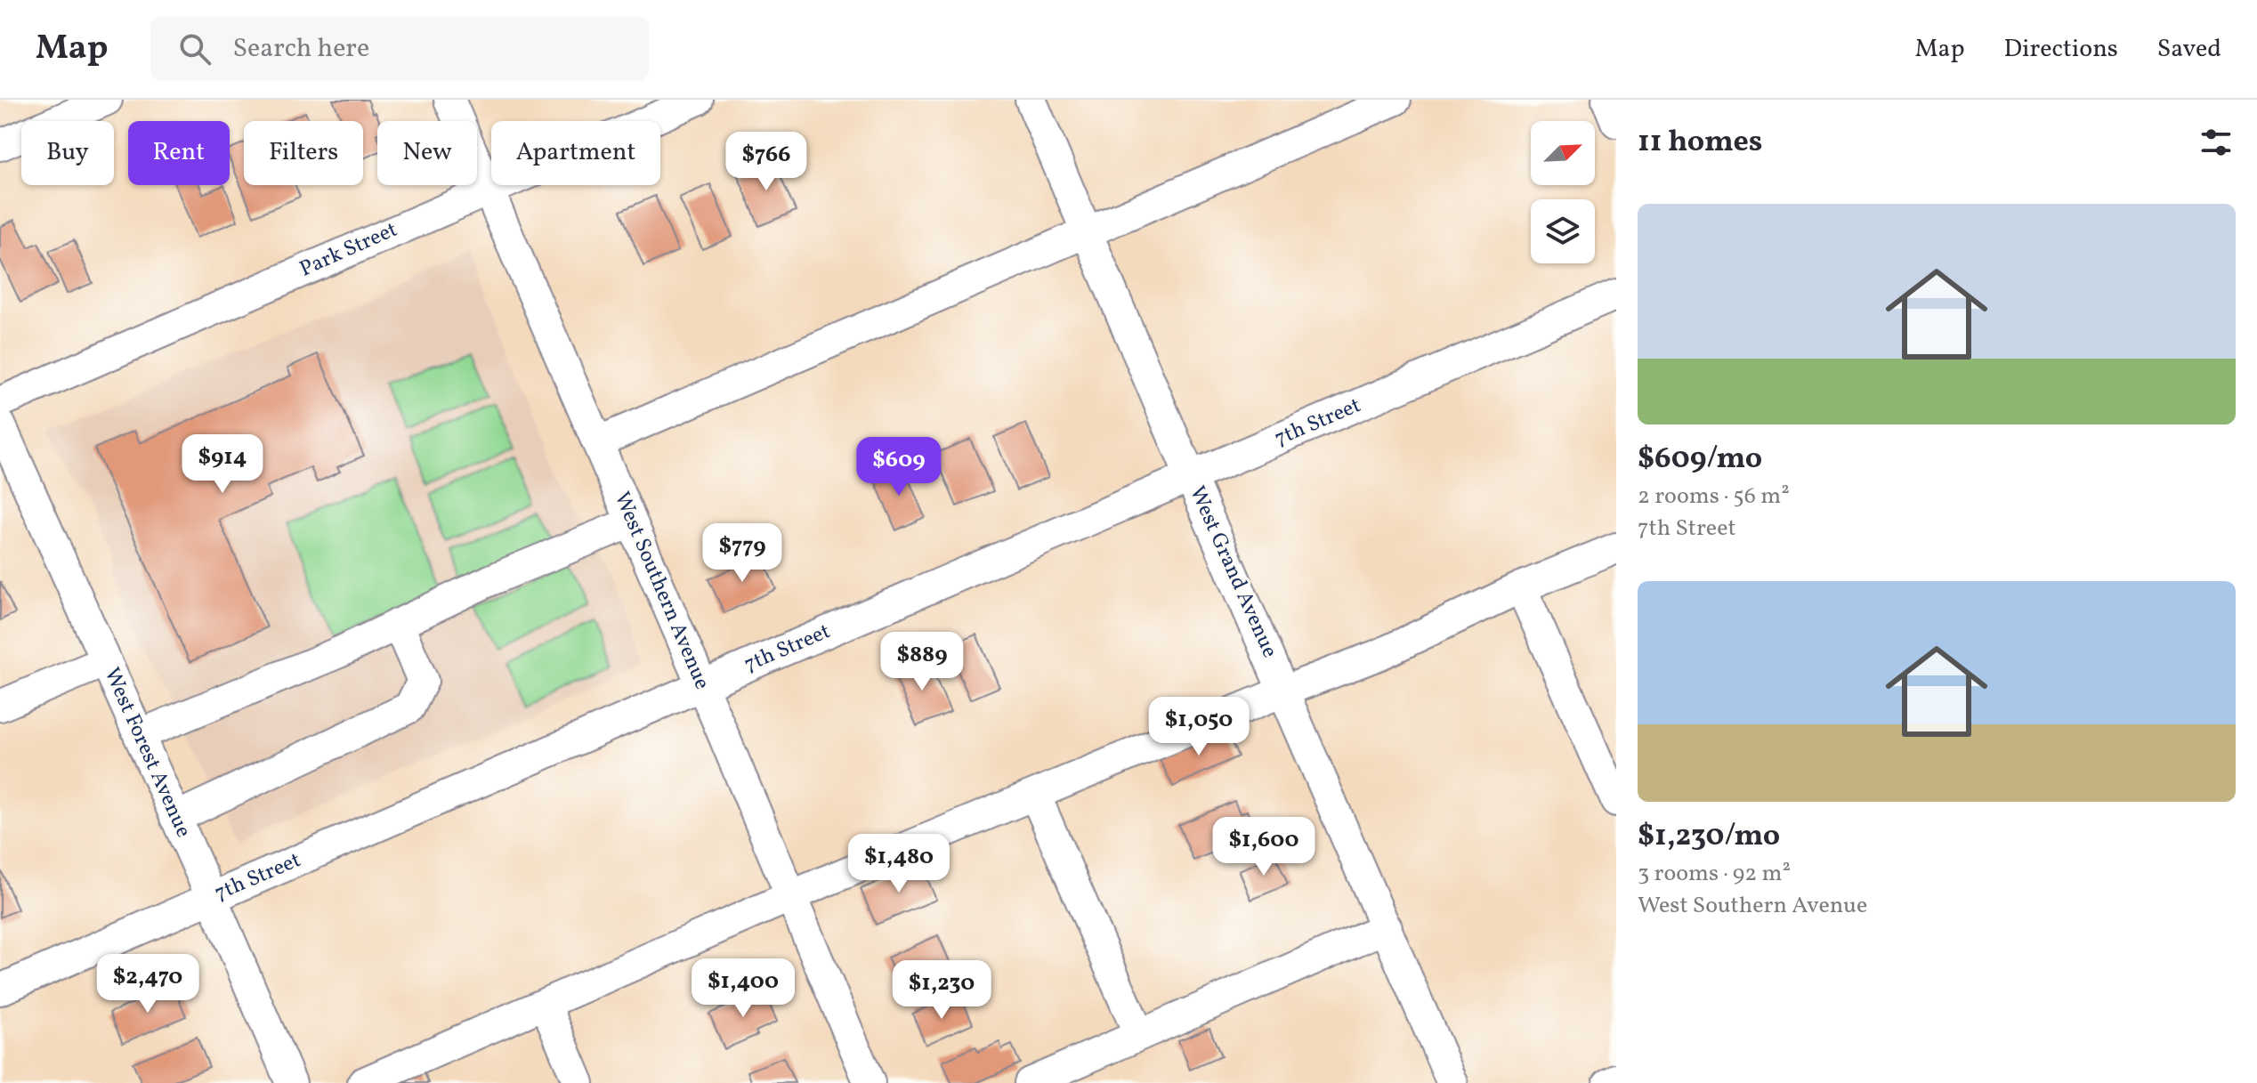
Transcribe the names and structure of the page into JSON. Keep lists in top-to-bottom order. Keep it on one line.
{"streets":{"street":["Park Street","7th Street","West Grand Avenue","West Southern Avenue","West Forest Avenue"]},"crossings":[["Park Street","West Southern Avenue"],["7th Street","West Grand Avenue"],["7th Street","West Southern Avenue"],["7th Street","West Forest Avenue"]],"north":"top right","page":{"header":"Map","search":"Search here","nav":["Map","Directions","Saved"],"heading":"11 homes","chip":["Buy","Rent","Filters","New","Apartment"],"price":["$766","$914","$609","$779","$889","$1,050","$1,600","$1,480","$2,470","$1,400","$1,230"],"list":[{"name":"$609/mo","note":"2 rooms · 56 m² · 7th Street"},{"name":"$1,230/mo","note":"3 rooms · 92 m² · West Southern Avenue"}]}}
